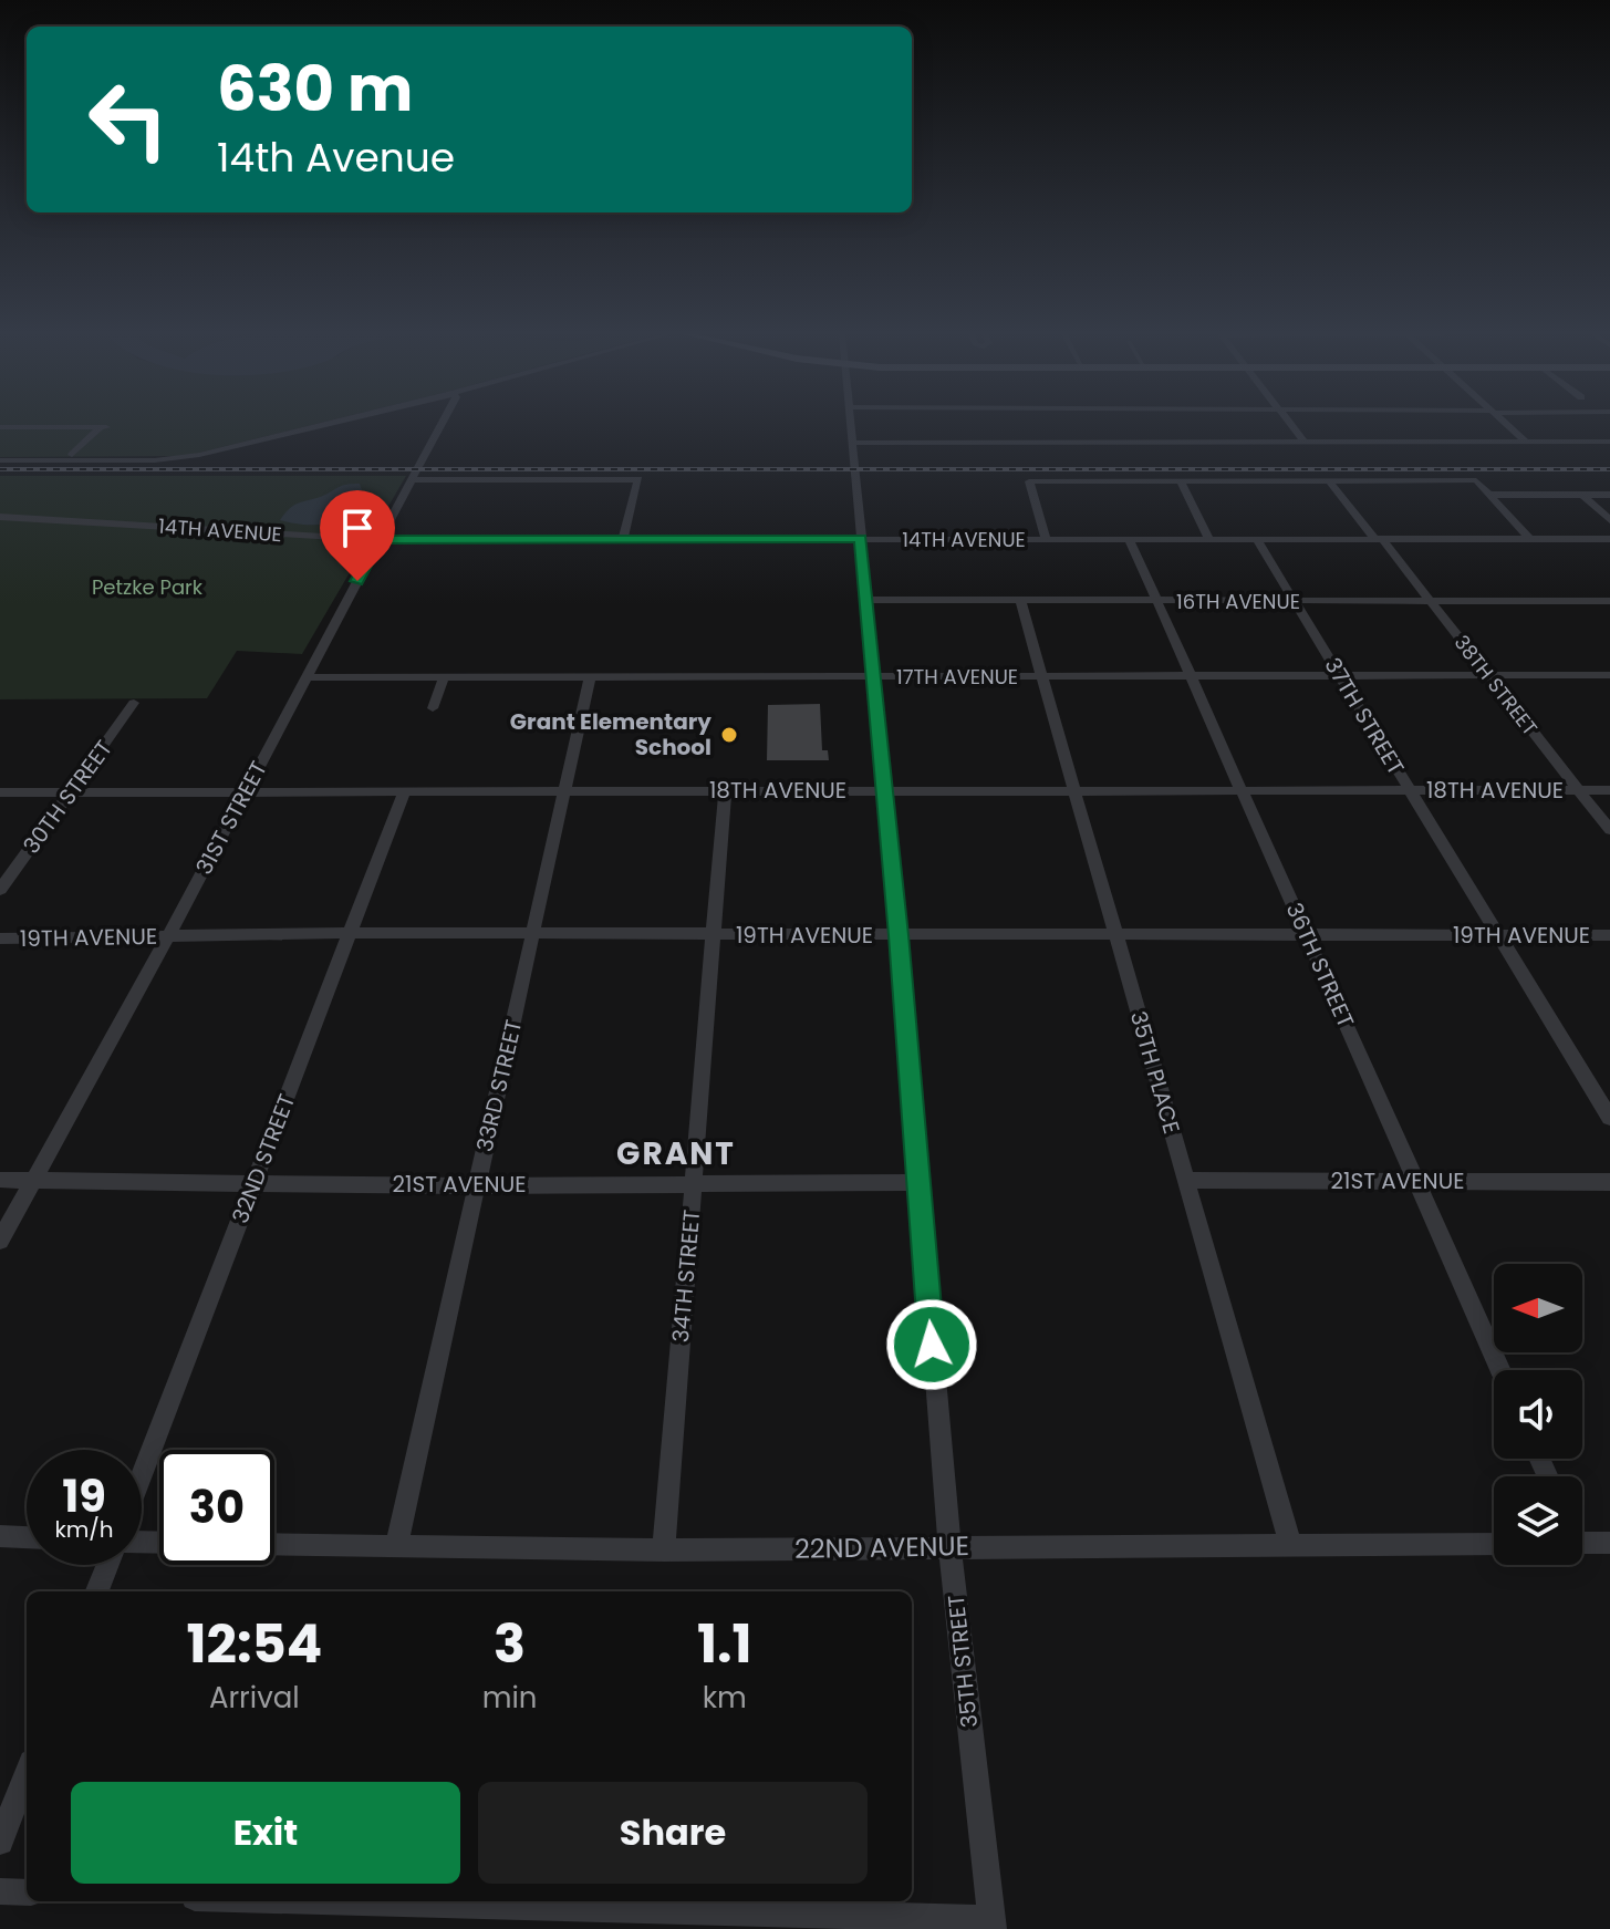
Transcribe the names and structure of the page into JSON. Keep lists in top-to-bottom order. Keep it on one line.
{"streets":{"street":["14TH AVENUE","16TH AVENUE","17TH AVENUE","38TH STREET","37TH STREET","18TH AVENUE","30TH STREET","31ST STREET","19TH AVENUE","36TH STREET","35TH PLACE","33RD STREET","32ND STREET","21ST AVENUE","34TH STREET","22ND AVENUE","35TH STREET"]},"crossings":[["14TH AVENUE","38TH STREET"],["14TH AVENUE","37TH STREET"],["14TH AVENUE","31ST STREET"],["14TH AVENUE","36TH STREET"],["14TH AVENUE","35TH STREET"],["16TH AVENUE","38TH STREET"],["16TH AVENUE","37TH STREET"],["16TH AVENUE","36TH STREET"],["16TH AVENUE","35TH PLACE"],["16TH AVENUE","35TH STREET"],["17TH AVENUE","38TH STREET"],["17TH AVENUE","37TH STREET"],["17TH AVENUE","31ST STREET"],["17TH AVENUE","36TH STREET"],["17TH AVENUE","35TH PLACE"],["17TH AVENUE","33RD STREET"],["17TH AVENUE","35TH STREET"],["38TH STREET","18TH AVENUE"],["37TH STREET","18TH AVENUE"],["37TH STREET","19TH AVENUE"],["18TH AVENUE","30TH STREET"],["18TH AVENUE","31ST STREET"],["18TH AVENUE","36TH STREET"],["18TH AVENUE","35TH PLACE"],["18TH AVENUE","33RD STREET"],["18TH AVENUE","32ND STREET"],["18TH AVENUE","34TH STREET"],["18TH AVENUE","35TH STREET"],["31ST STREET","19TH AVENUE"],["31ST STREET","21ST AVENUE"],["19TH AVENUE","36TH STREET"],["19TH AVENUE","35TH PLACE"],["19TH AVENUE","33RD STREET"],["19TH AVENUE","32ND STREET"],["19TH AVENUE","34TH STREET"],["19TH AVENUE","35TH STREET"],["36TH STREET","21ST AVENUE"],["35TH PLACE","21ST AVENUE"],["35TH PLACE","22ND AVENUE"],["33RD STREET","21ST AVENUE"],["33RD STREET","22ND AVENUE"],["32ND STREET","21ST AVENUE"],["21ST AVENUE","34TH STREET"],["21ST AVENUE","35TH STREET"],["34TH STREET","22ND AVENUE"],["22ND AVENUE","35TH STREET"]],"districts":["GRANT"],"parks":["Petzke Park"],"places":["Grant Elementary School"],"north":"left","page":{"turn":["630 m","14th Avenue"],"speed":"19 km/h","limit":"30","eta":["12:54","Arrival","3","min","1.1","km"],"buttons":["Exit","Share"]}}
